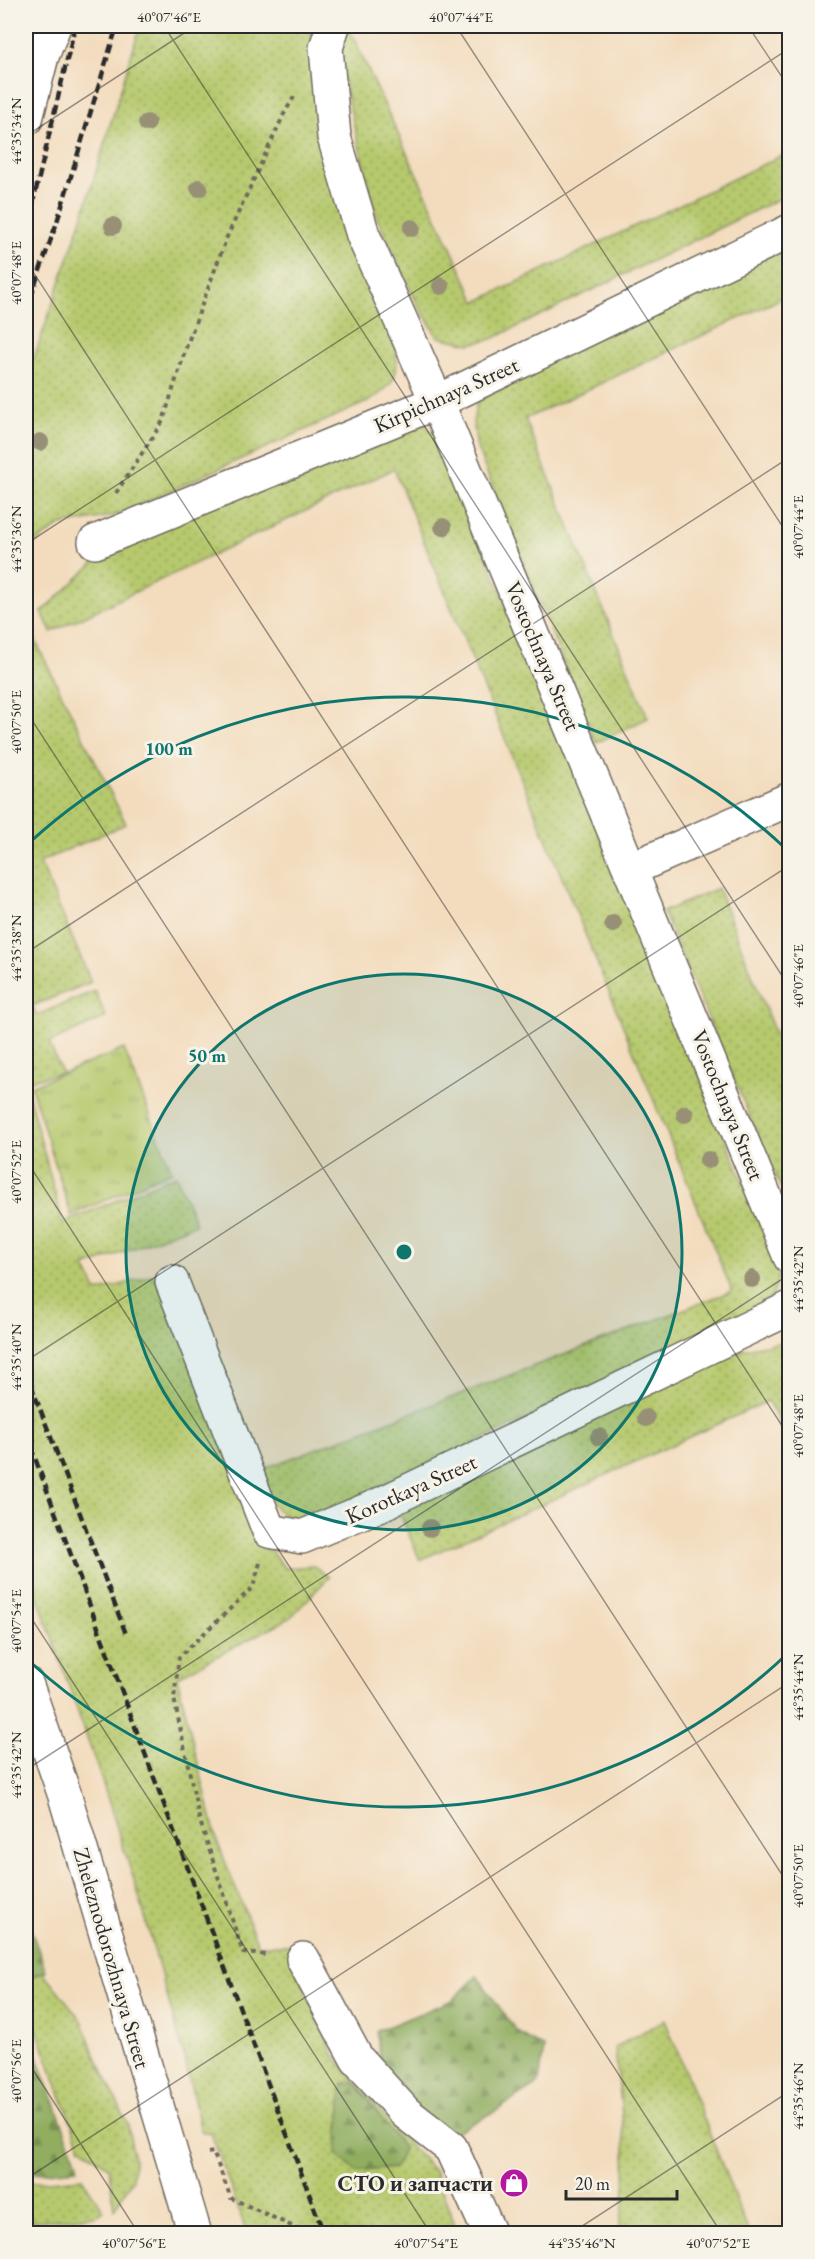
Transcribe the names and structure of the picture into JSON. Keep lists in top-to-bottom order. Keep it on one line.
{"streets":{"street":["Kirpichnaya Street","Vostochnaya Street","Korotkaya Street","Zheleznodorozhnaya Street"]},"crossings":[["Kirpichnaya Street","Vostochnaya Street"]],"places":{"shop":["СТО и запчасти"]},"scale_bar":"20 m","coordinates":["40°07'46\"E","40°07'44\"E","44°35'34\"N","40°07'48\"E","44°35'36\"N","40°07'50\"E","44°35'38\"N","40°07'52\"E","44°35'42\"N","44°35'40\"N","40°07'54\"E","44°35'44\"N","40°07'56\"E","44°35'46\"N"],"rings":["100 m","50 m"]}
